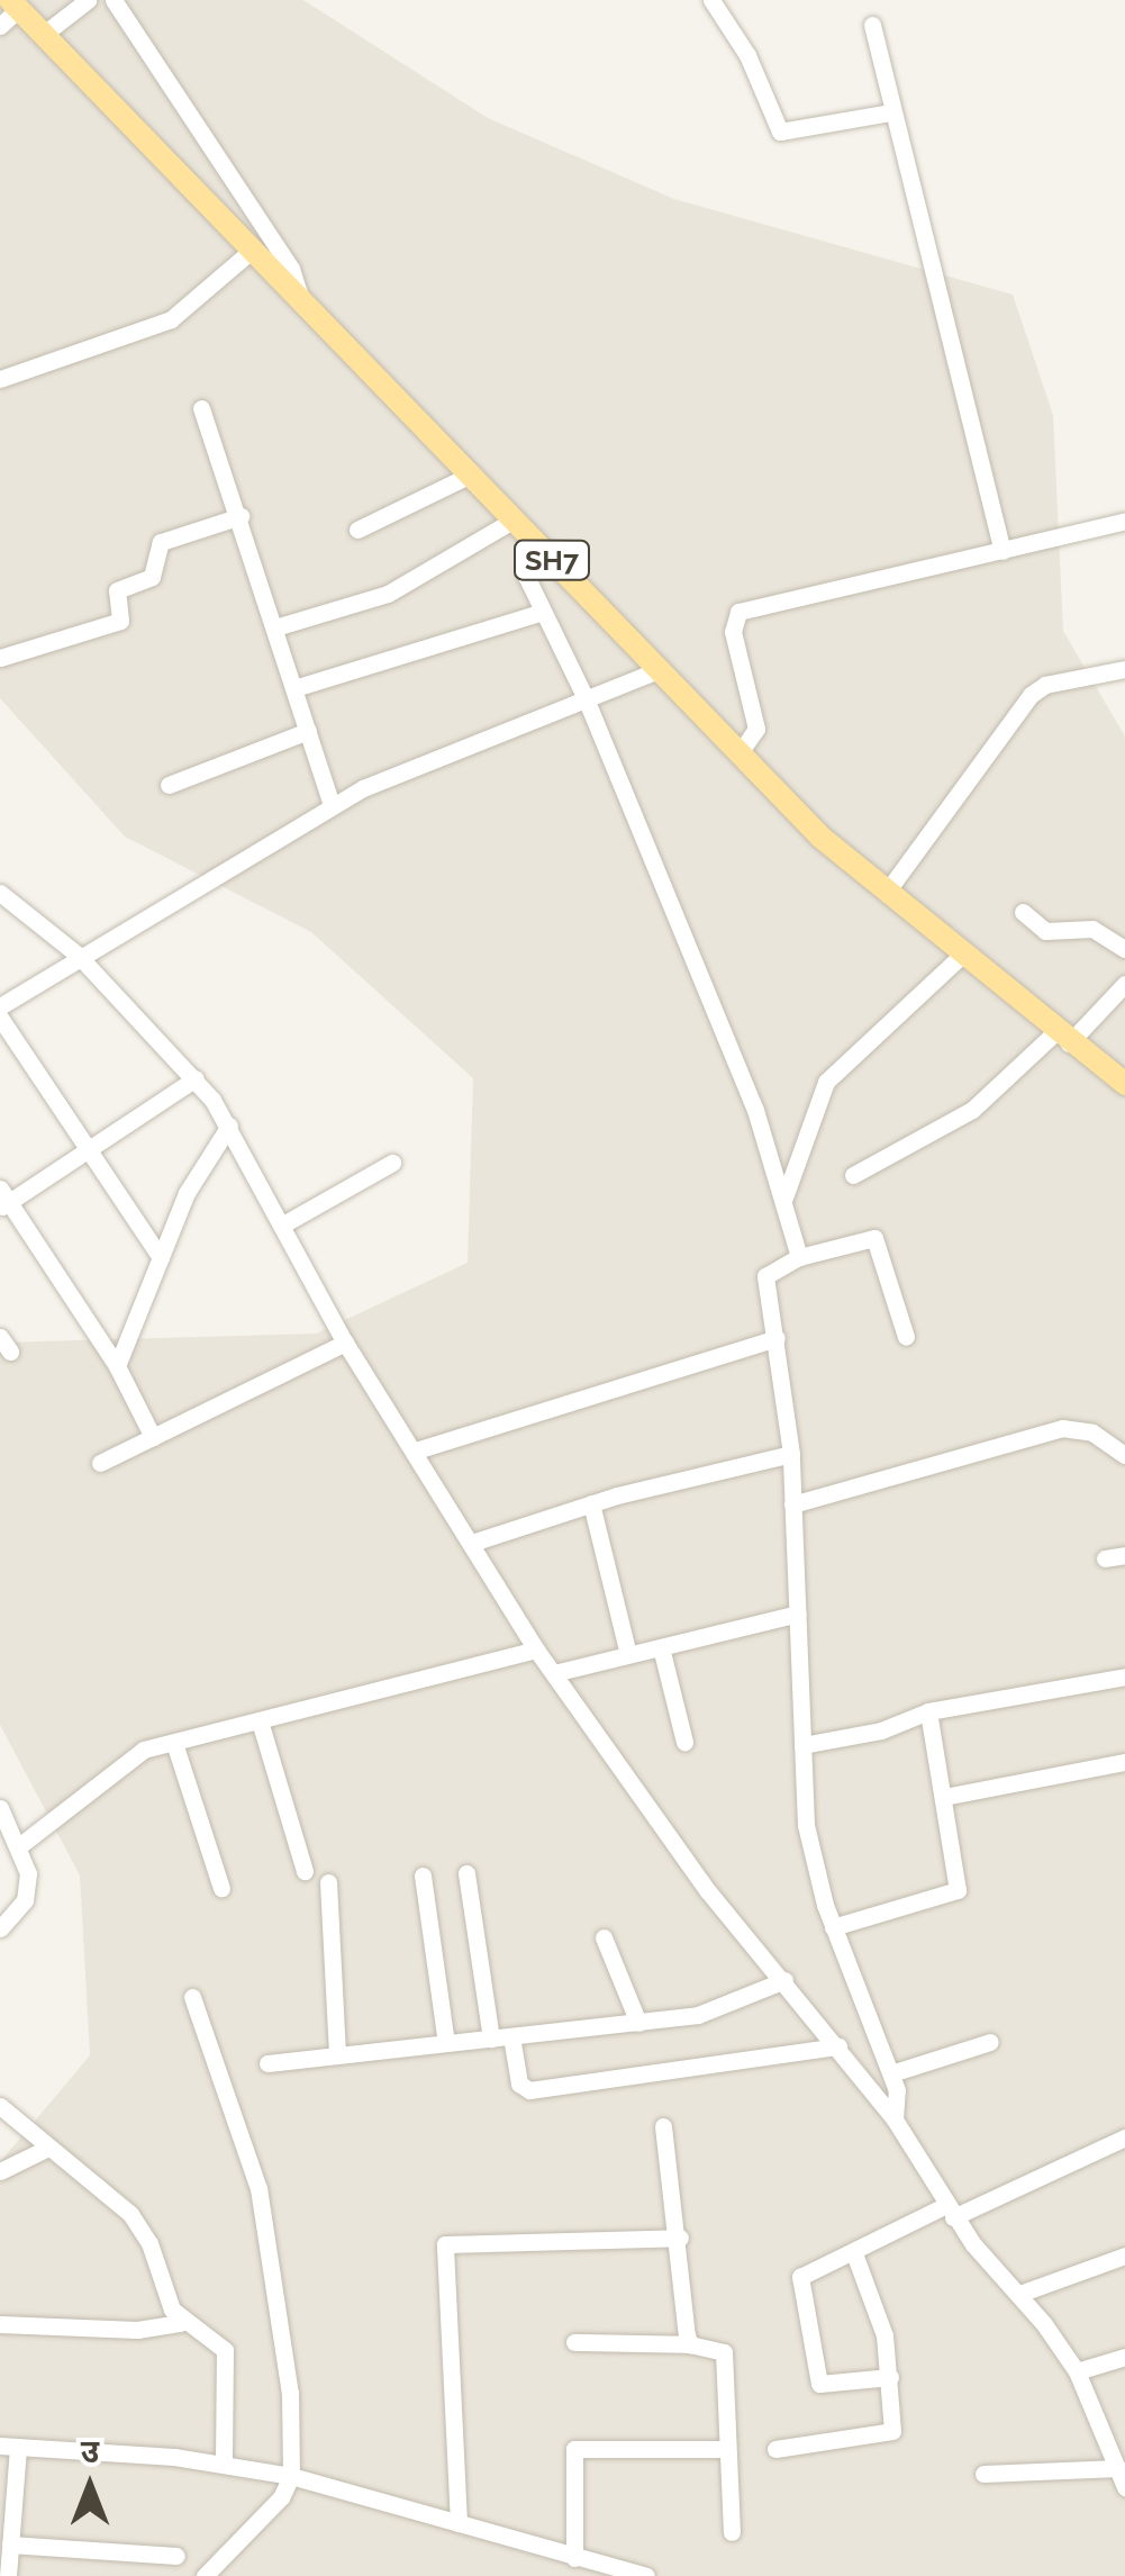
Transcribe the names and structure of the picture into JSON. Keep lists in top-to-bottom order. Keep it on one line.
{"streets":{"main road":["SH7"]},"north":"top"}
